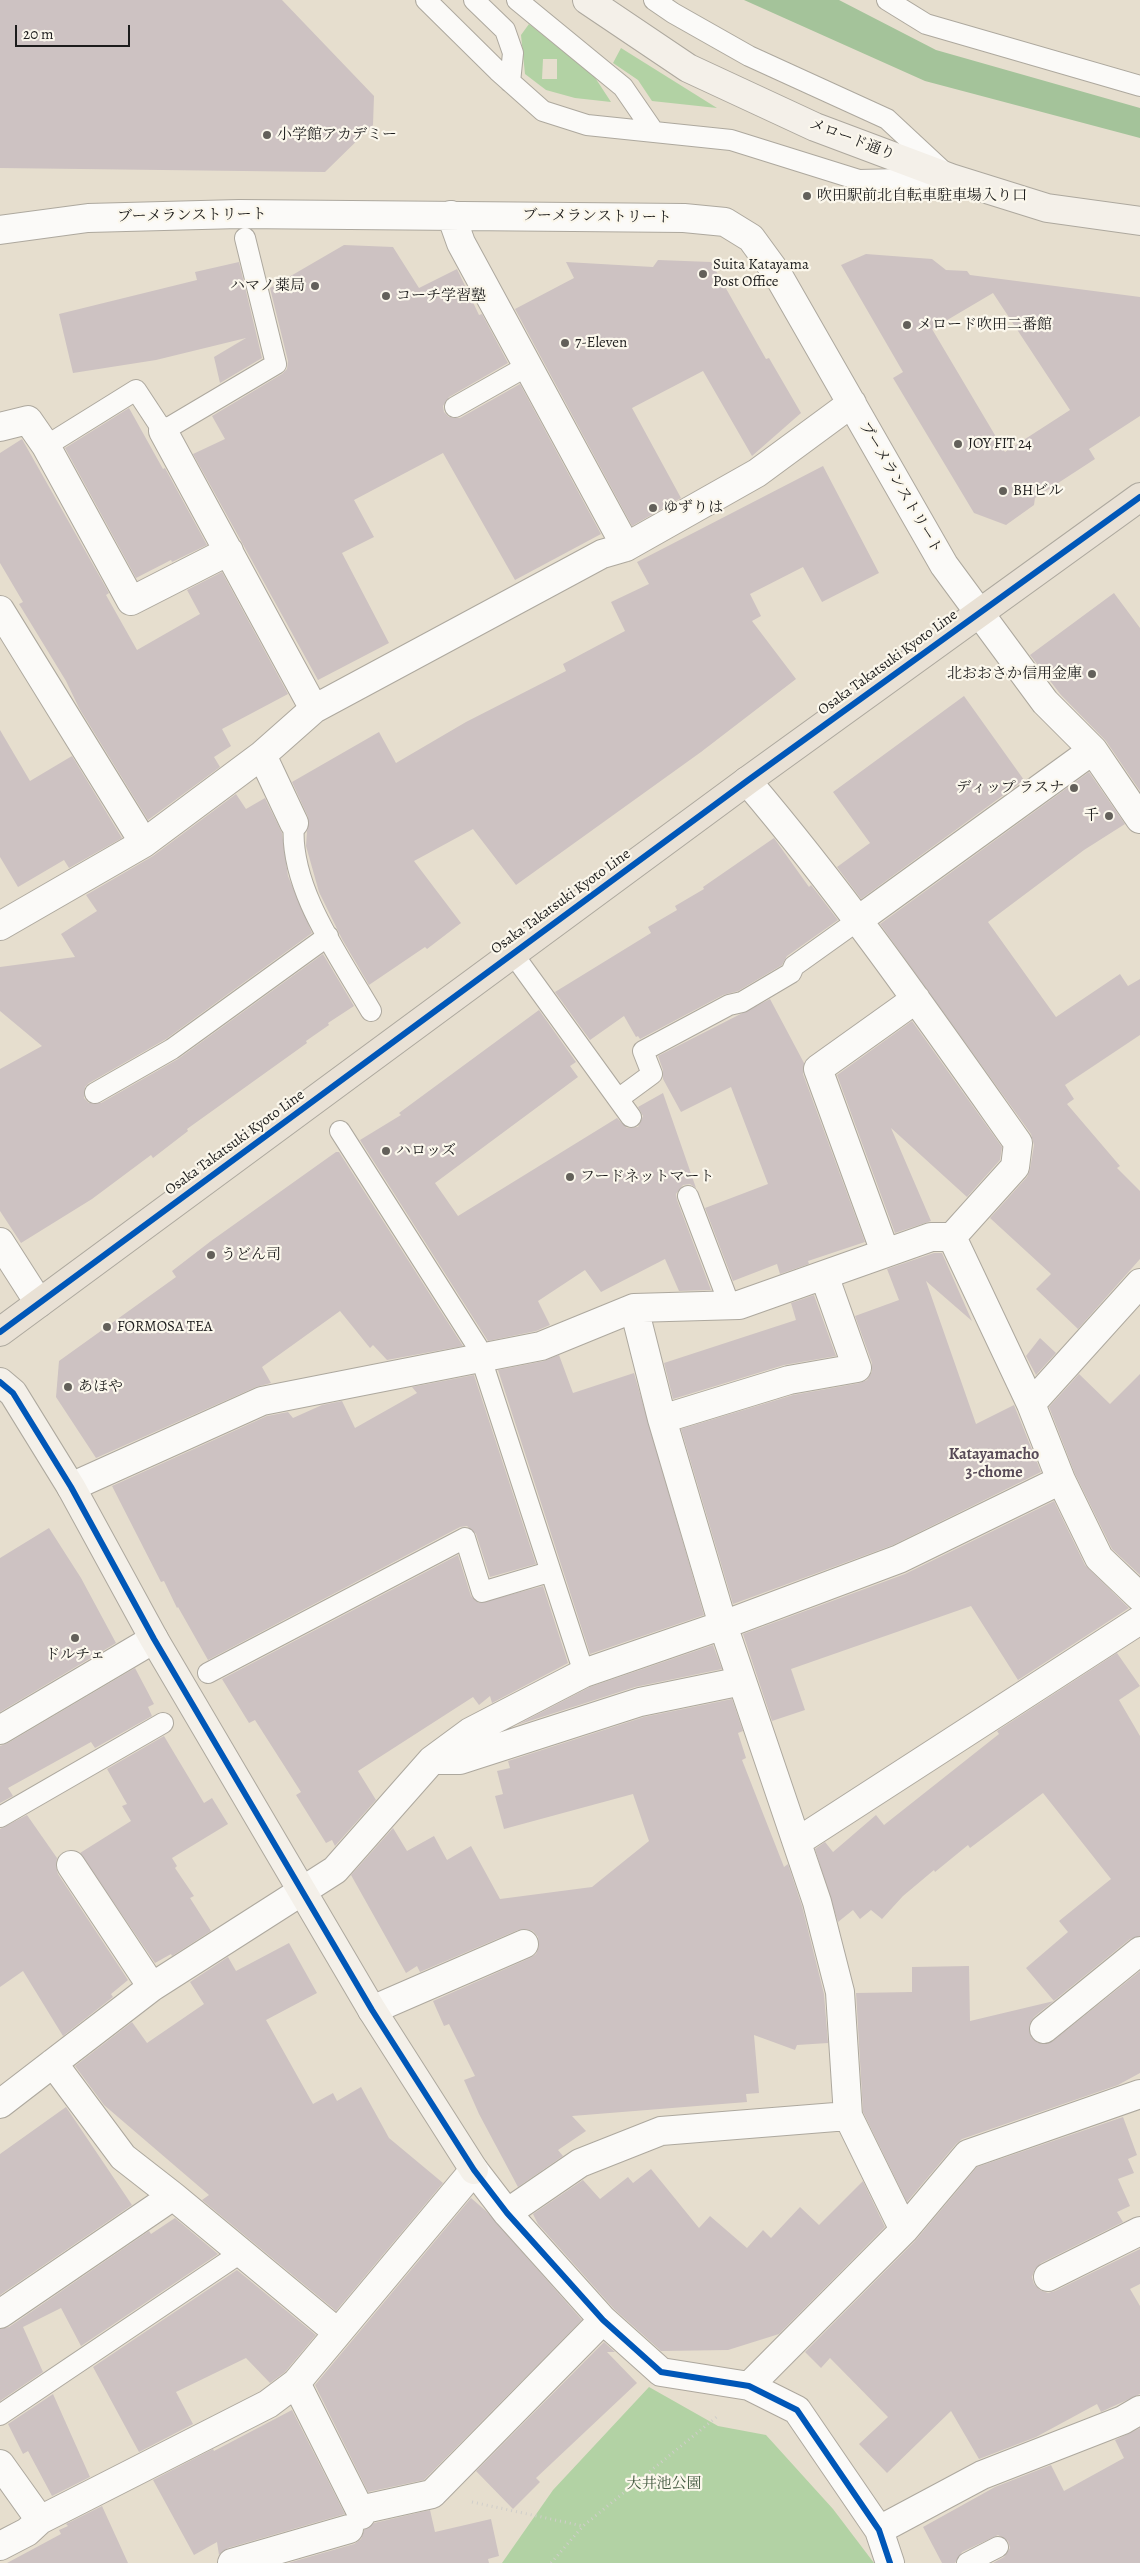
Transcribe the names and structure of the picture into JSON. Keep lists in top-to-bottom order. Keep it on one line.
{"streets":{"main road":["Osaka Takatsuki Kyoto Line"],"street":["メロード通り","ブーメランストリート"]},"crossings":[["ブーメランストリート","Osaka Takatsuki Kyoto Line"]],"districts":["Katayamacho 3-chome"],"parks":["大井池公園"],"places":["小学館アカデミー","吹田駅前北自転車駐車場入り口","Suita Katayama Post Office","ハマノ薬局","コーチ学習塾","メロード吹田二番館","7-Eleven","JOY FIT 24","BHビル","ゆずりは","北おおさか信用金庫","ディップ ラスナ","千","ハロッズ","フードネットマート","うどん司","FORMOSA TEA","あほや","ドルチェ"],"scale_bar":"20 m"}
